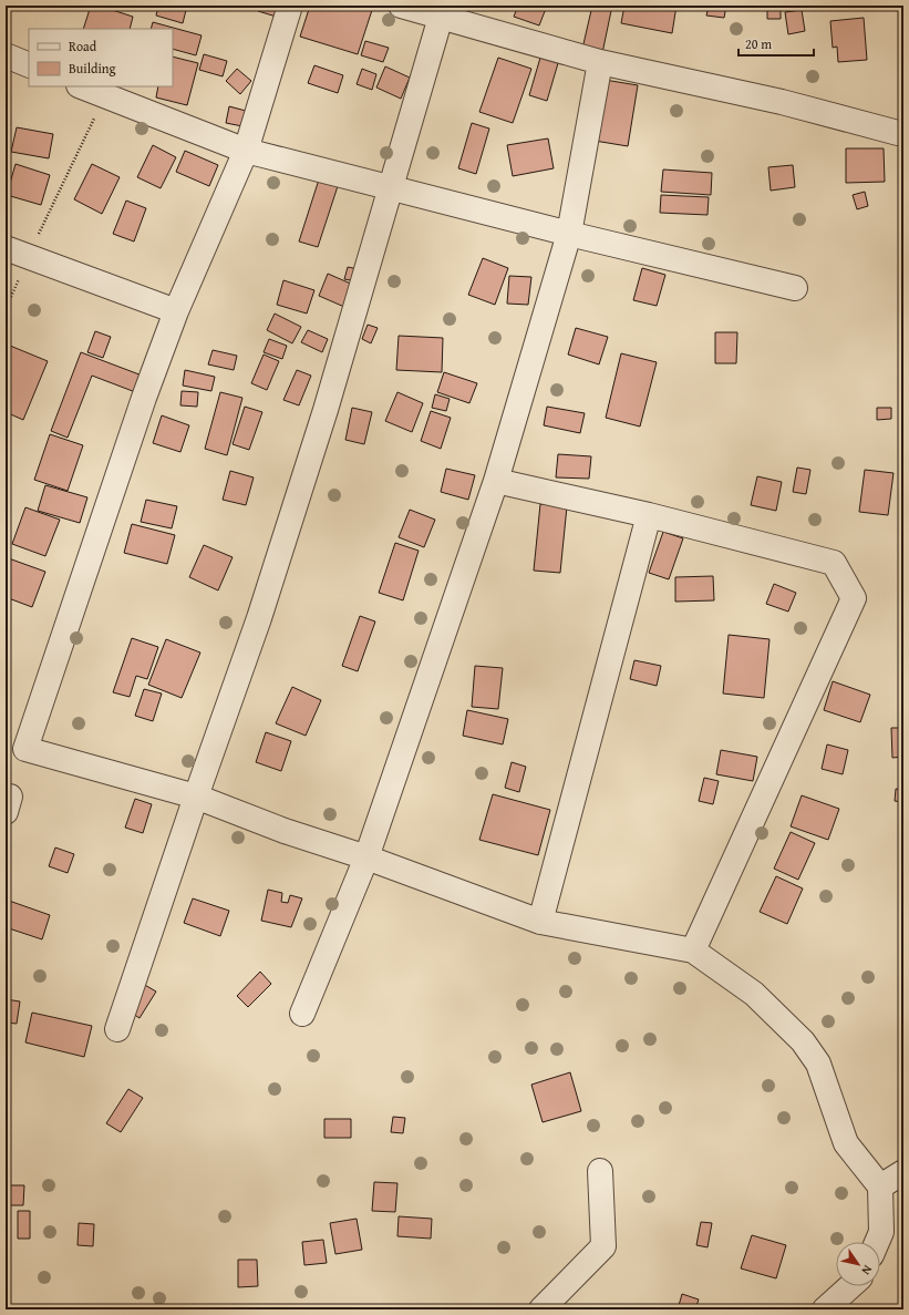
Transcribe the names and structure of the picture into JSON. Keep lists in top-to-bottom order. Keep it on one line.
{"legend":["Road","Building"],"scale_bar":"20 m","north":"bottom right"}
